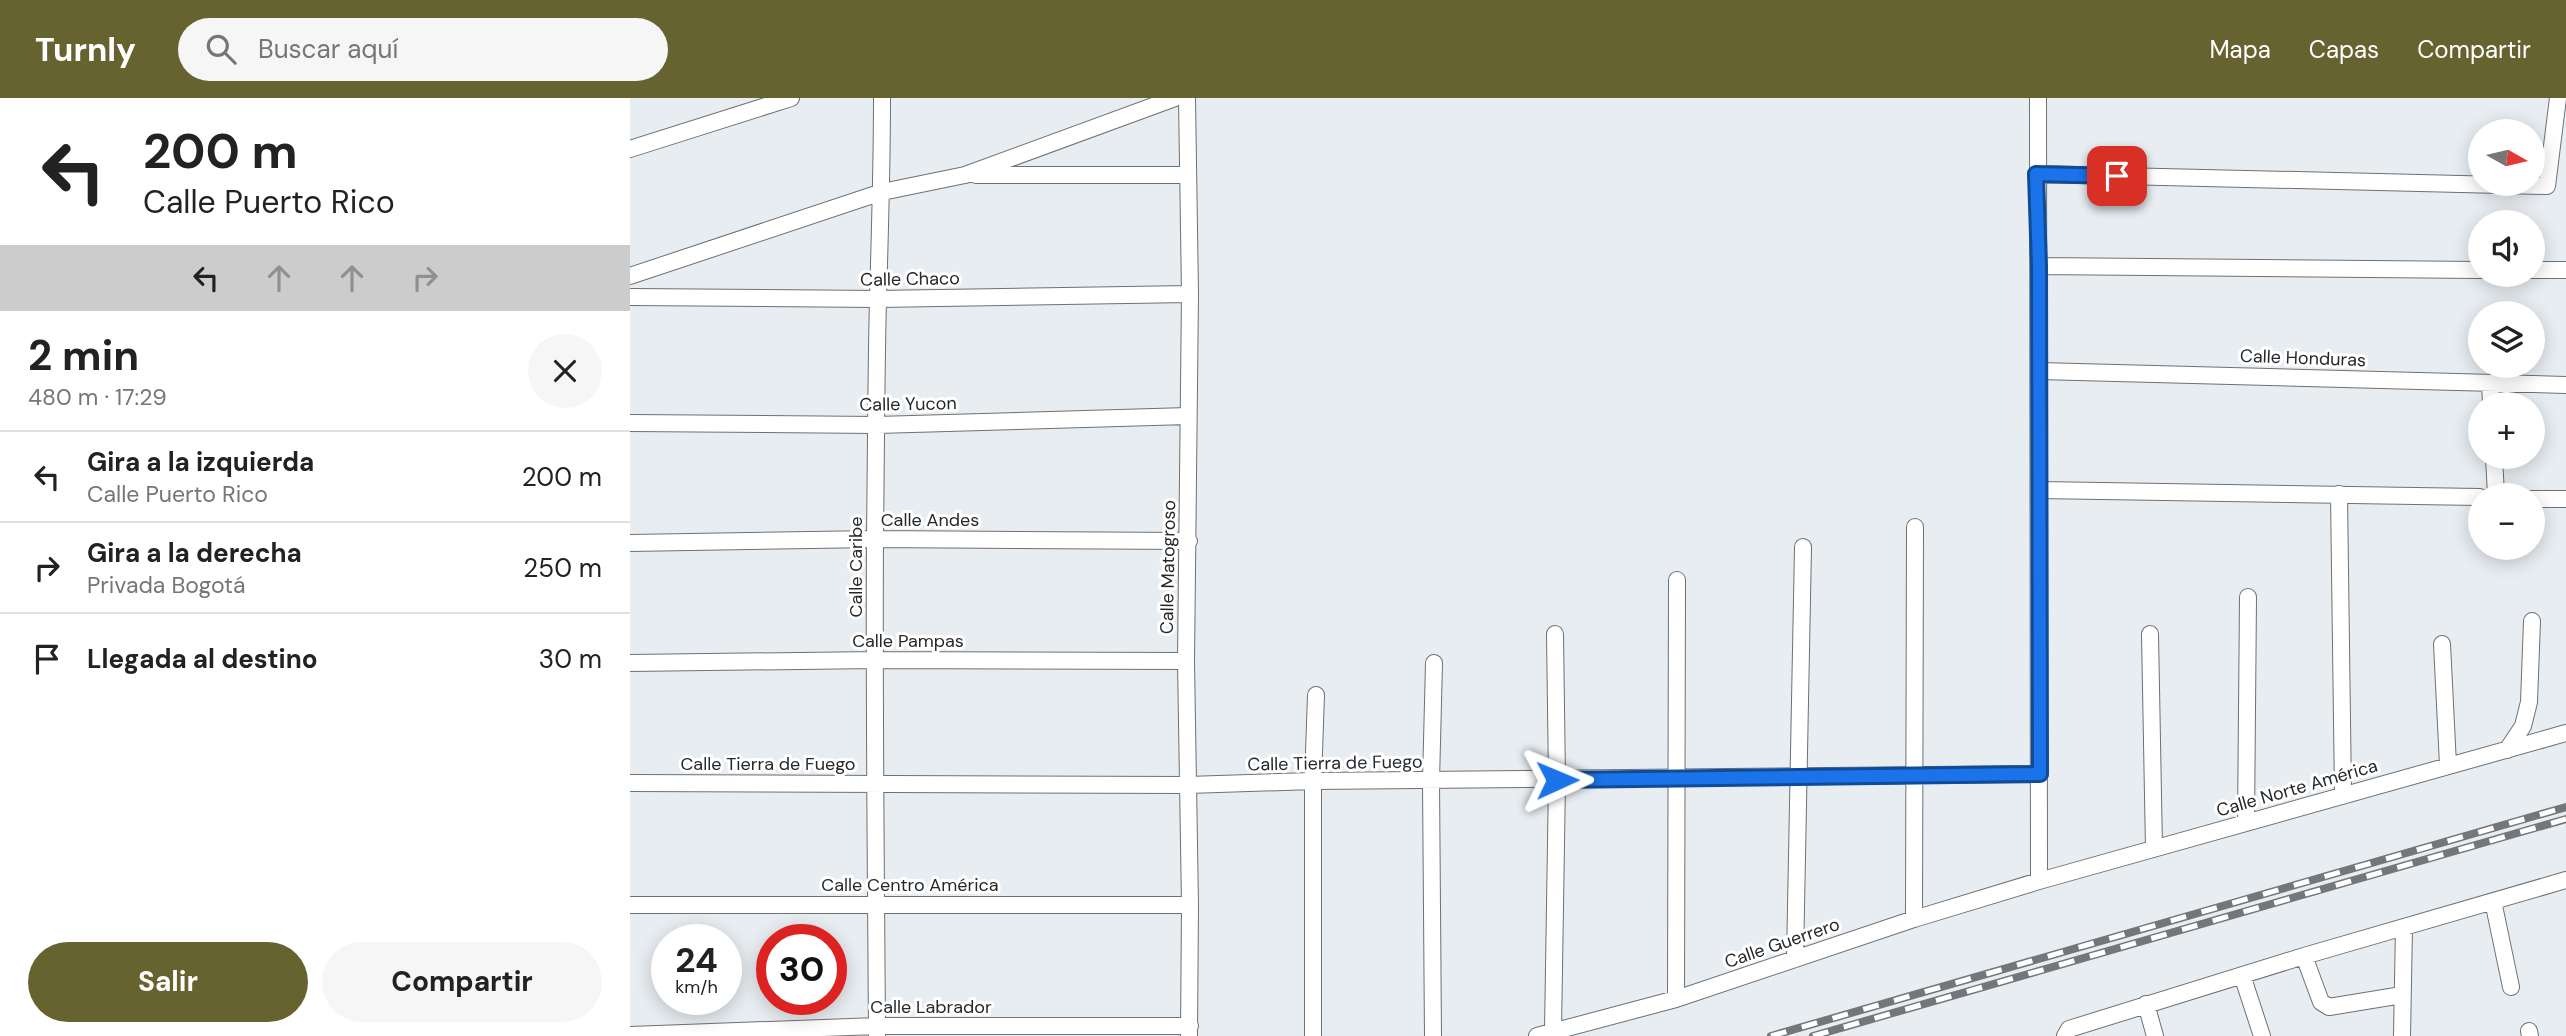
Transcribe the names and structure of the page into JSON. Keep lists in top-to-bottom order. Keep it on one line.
{"streets":{"street":["Calle Chaco","Calle Honduras","Calle Yucon","Calle Andes","Calle Caribe","Calle Matogroso","Calle Pampas","Calle Tierra de Fuego","Calle Norte América","Calle Centro América","Calle Guerrero","Calle Labrador"]},"crossings":[["Calle Chaco","Calle Caribe"],["Calle Chaco","Calle Matogroso"],["Calle Yucon","Calle Caribe"],["Calle Yucon","Calle Matogroso"],["Calle Andes","Calle Caribe"],["Calle Andes","Calle Matogroso"],["Calle Caribe","Calle Pampas"],["Calle Caribe","Calle Tierra de Fuego"],["Calle Caribe","Calle Centro América"],["Calle Caribe","Calle Labrador"],["Calle Matogroso","Calle Pampas"],["Calle Matogroso","Calle Tierra de Fuego"],["Calle Matogroso","Calle Centro América"],["Calle Matogroso","Calle Labrador"],["Calle Norte América","Calle Guerrero"]],"north":"right","page":{"header":"Turnly","search":"Buscar aquí","nav":["Mapa","Capas","Compartir"],"turn":["200 m","Calle Puerto Rico"],"map_buttons":["+","−"],"heading":["2 min","480 m · 17:29"],"list":[{"name":"Gira a la izquierda","note":"Calle Puerto Rico","value":"200 m"},{"name":"Gira a la derecha","note":"Privada Bogotá","value":"250 m"},{"name":"Llegada al destino","value":"30 m"}],"speed":"24 km/h","limit":"30","buttons":["Salir","Compartir"]}}
